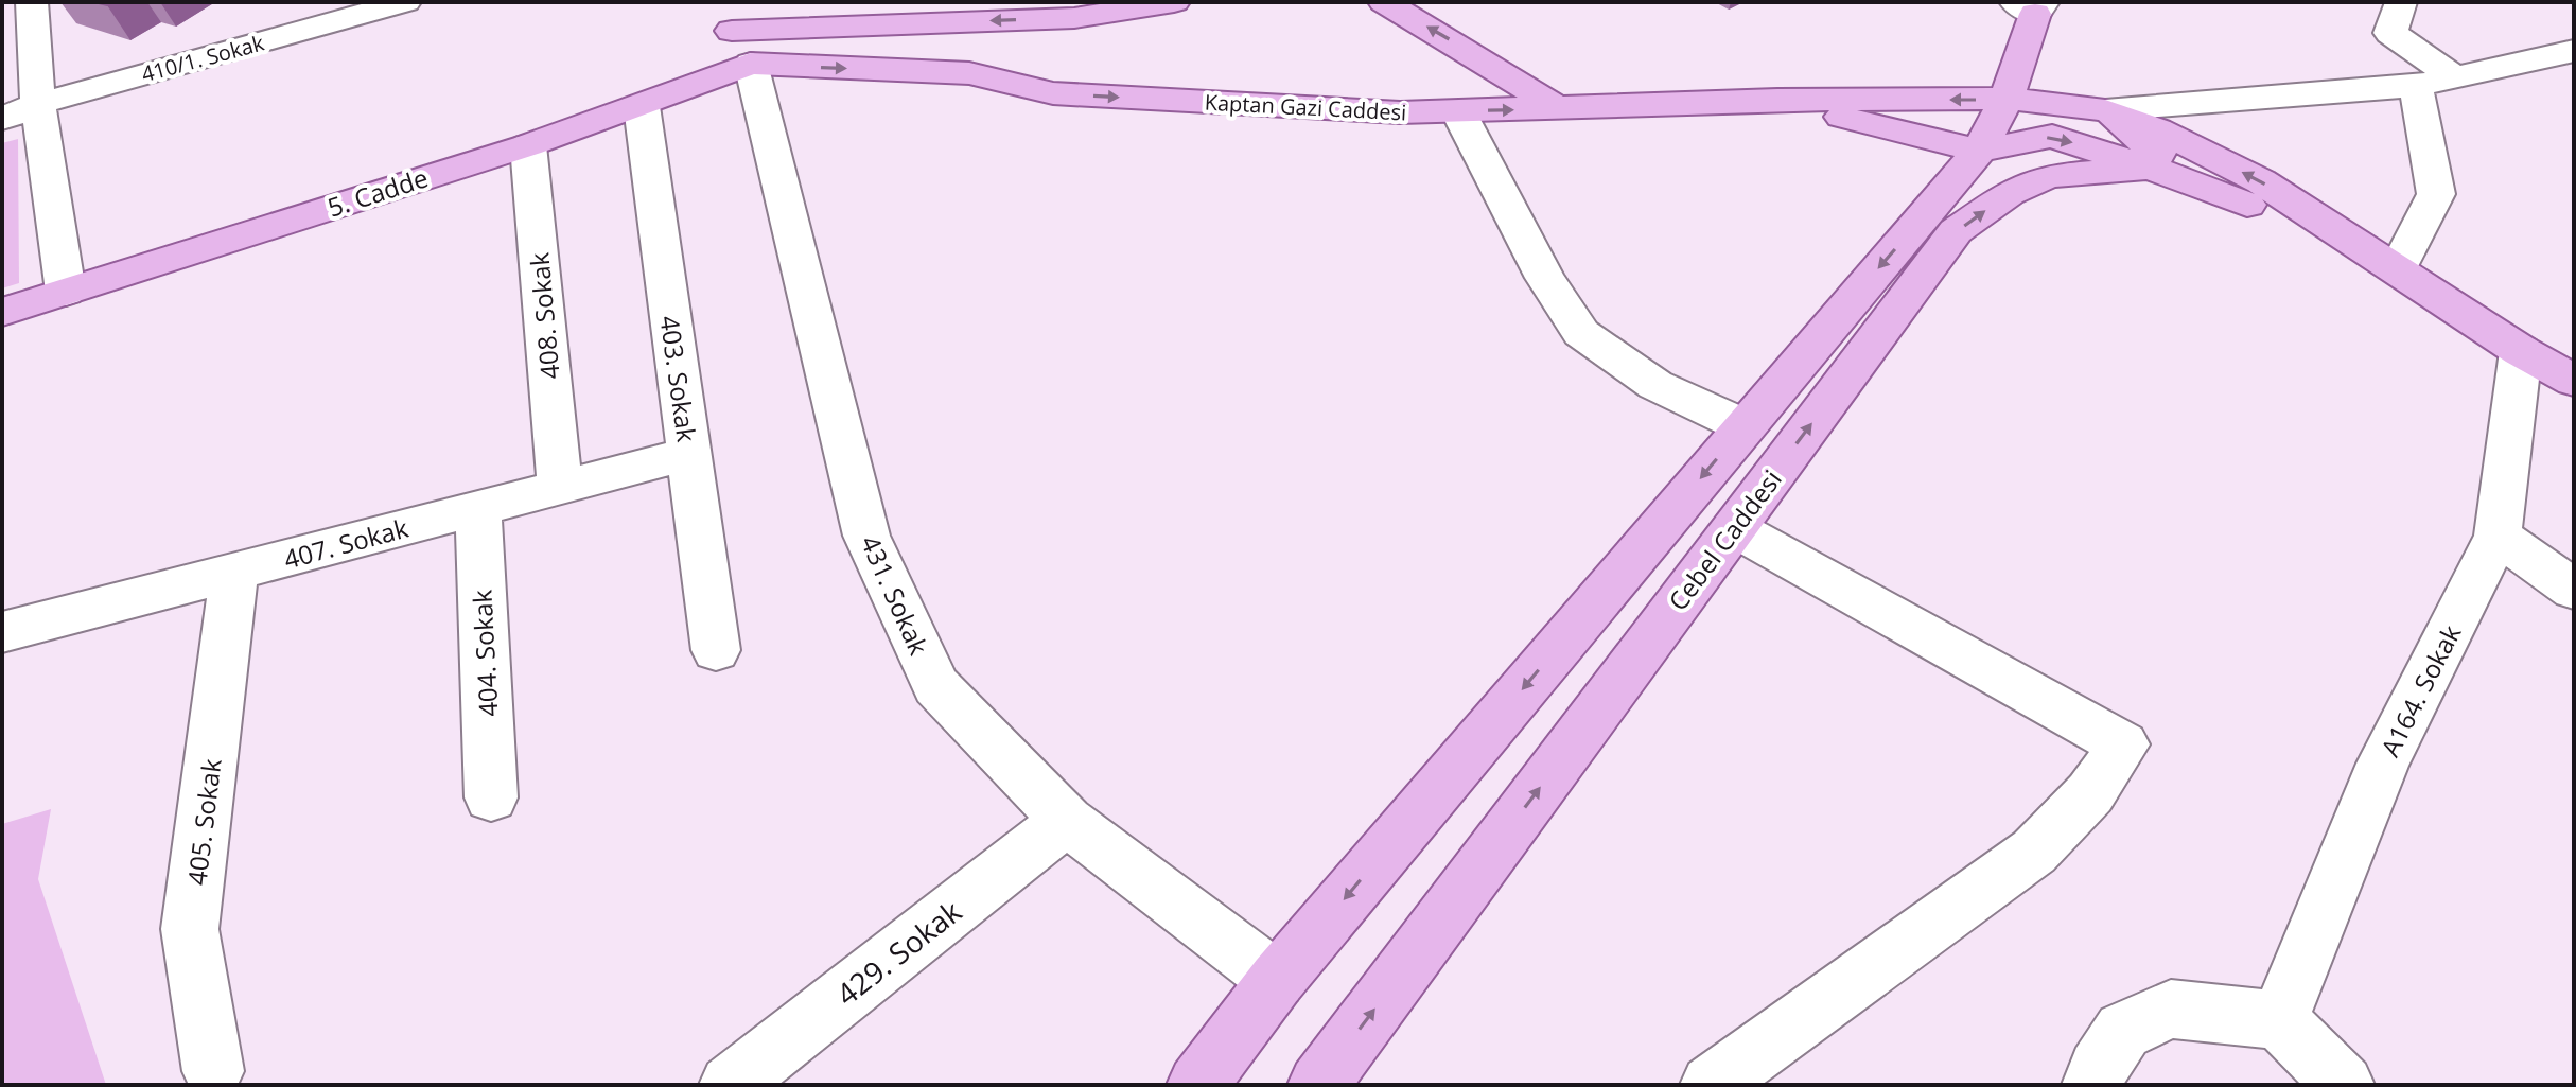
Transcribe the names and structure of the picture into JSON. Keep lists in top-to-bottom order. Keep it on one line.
{"streets":{"main road":["Kaptan Gazi Caddesi","5. Cadde","Cebel Caddesi"],"street":["410/1. Sokak","408. Sokak","403. Sokak","407. Sokak","431. Sokak","404. Sokak","A164. Sokak","405. Sokak","429. Sokak"]},"crossings":[["Kaptan Gazi Caddesi","5. Cadde"],["Kaptan Gazi Caddesi","431. Sokak"],["5. Cadde","408. Sokak"],["5. Cadde","403. Sokak"],["5. Cadde","431. Sokak"],["408. Sokak","407. Sokak"],["403. Sokak","407. Sokak"],["Cebel Caddesi","431. Sokak"],["407. Sokak","404. Sokak"],["407. Sokak","405. Sokak"],["431. Sokak","429. Sokak"]]}
